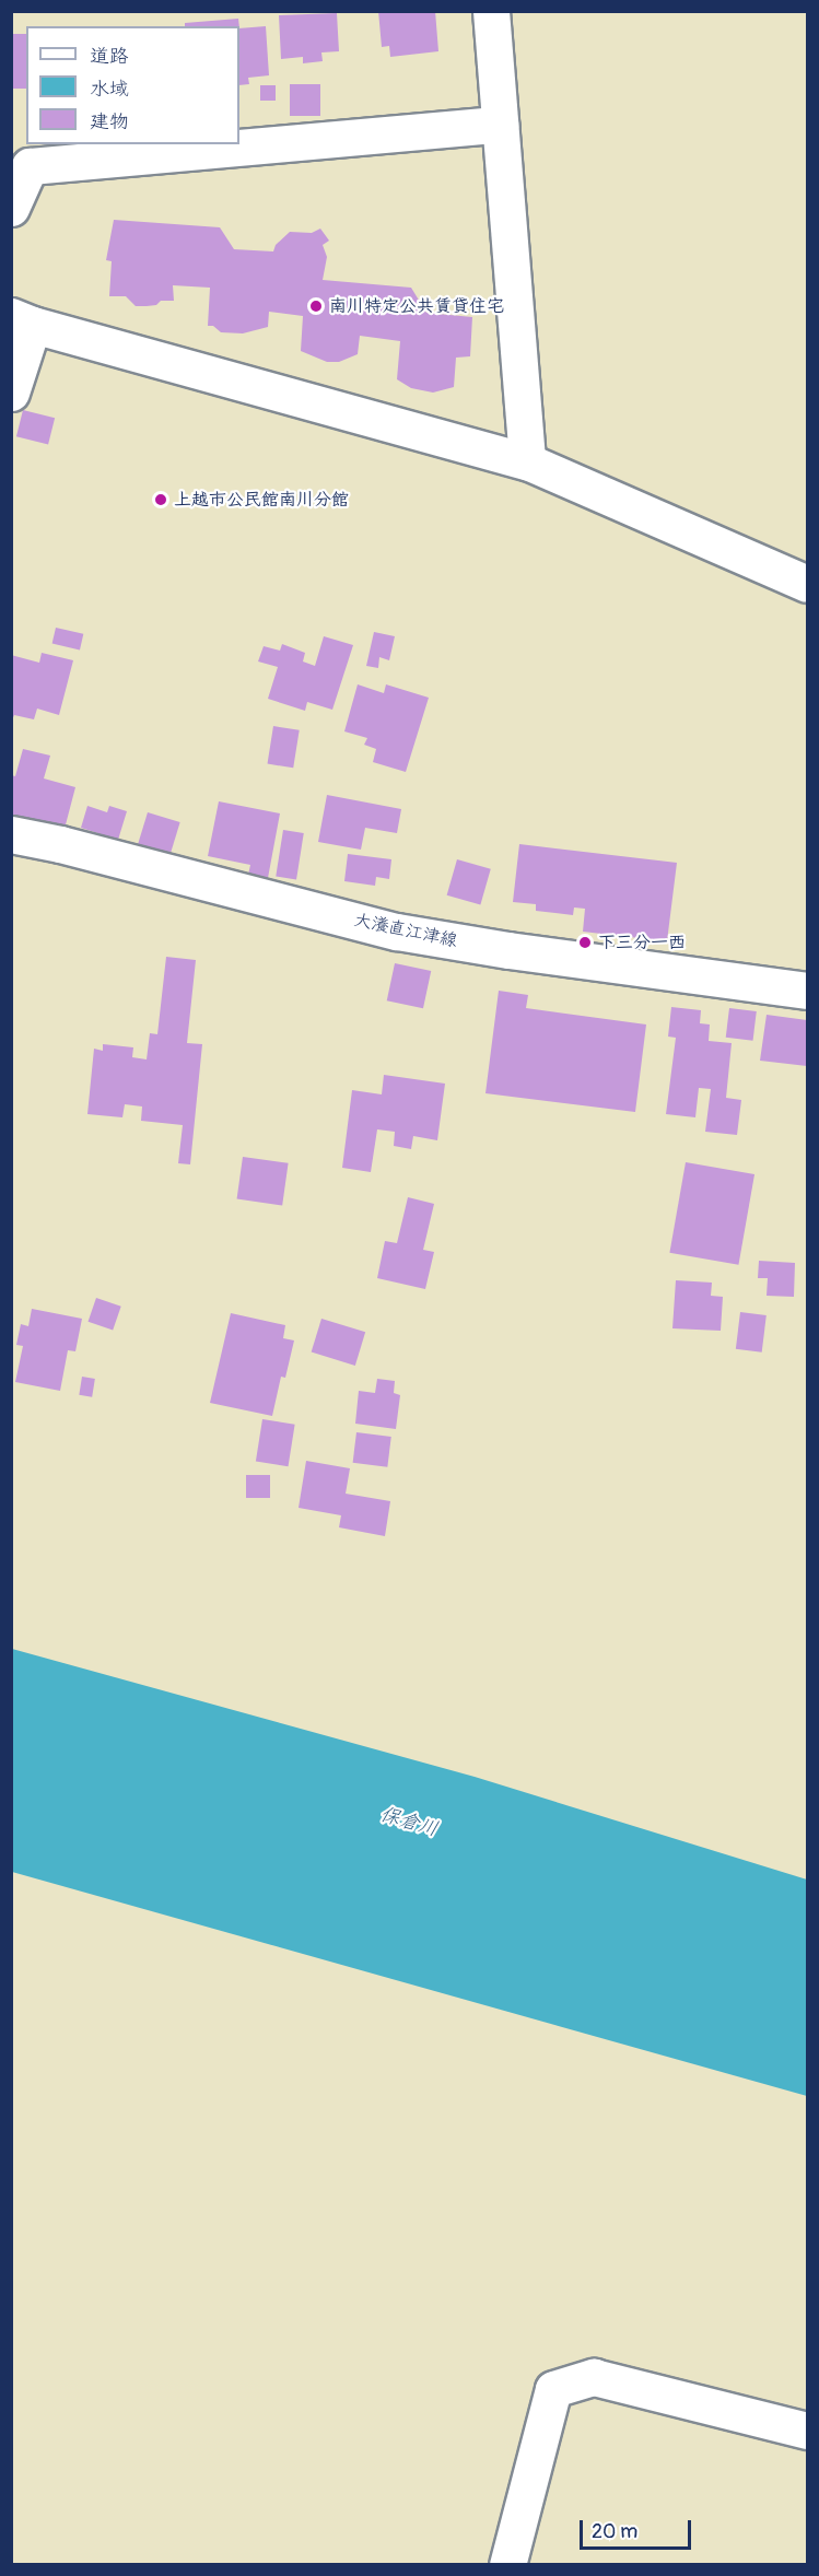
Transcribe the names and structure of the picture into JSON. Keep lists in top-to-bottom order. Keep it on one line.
{"streets":{"street":["大瀁直江津線"]},"water":["保倉川"],"places":["南川特定公共賃貸住宅","上越市公民館南川分館","下三分一西"],"legend":["道路","水域","建物"],"scale_bar":"20 m"}
